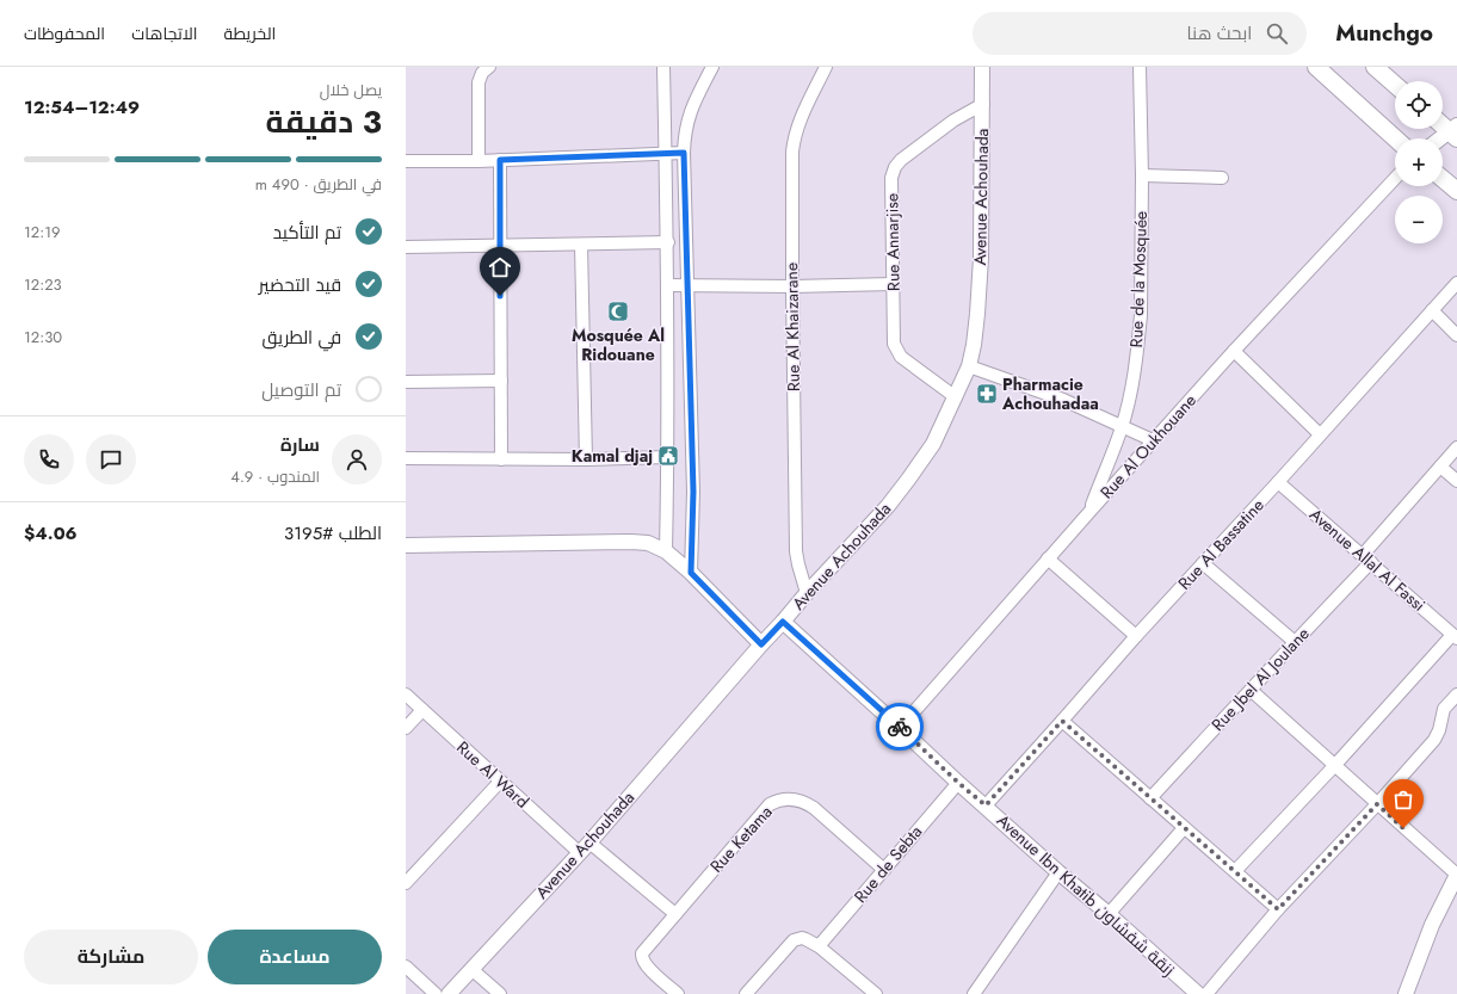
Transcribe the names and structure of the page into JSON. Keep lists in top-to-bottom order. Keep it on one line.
{"streets":{"street":["Avenue Achouhada","Rue Annarjise","Rue de la Mosquée","Rue Al Khaizarane","Rue Al Oukhouane","Rue Al Bassatine","Avenue Allal Al Fassi","Rue Jbel Al Joulane","Rue Al Ward","Rue Ketama","Rue de Sebta","Avenue Ibn Khatib زنقة شفشاون"]},"crossings":[["Avenue Achouhada","Rue Annarjise"],["Avenue Achouhada","Rue Al Khaizarane"],["Avenue Achouhada","Rue Al Ward"],["Avenue Achouhada","Avenue Ibn Khatib زنقة شفشاون"],["Rue de la Mosquée","Rue Al Oukhouane"],["Rue Al Oukhouane","Avenue Ibn Khatib زنقة شفشاون"],["Rue Al Bassatine","Avenue Allal Al Fassi"],["Rue Al Bassatine","Avenue Ibn Khatib زنقة شفشاون"],["Avenue Allal Al Fassi","Rue Jbel Al Joulane"],["Rue Ketama","Rue de Sebta"],["Rue de Sebta","Avenue Ibn Khatib زنقة شفشاون"]],"places":{"mosque":["Mosquée Al Ridouane"],"pharmacy":["Pharmacie Achouhadaa"],"public building":["Kamal djaj"]},"page":{"header":"Munchgo","search":"ابحث هنا","nav":["الخريطة","الاتجاهات","المحفوظات"],"heading":["3 دقيقة","يصل خلال","12:49–12:54"],"panel":["سارة","المندوب · 4.9","الطلب #3195","$4.06"],"map_buttons":["+","−"],"bar":"في الطريق · 490 m","list":[["تم التأكيد","12:19"],["قيد التحضير","12:23"],["في الطريق","12:30"],"تم التوصيل"],"buttons":["مساعدة","مشاركة"]}}
